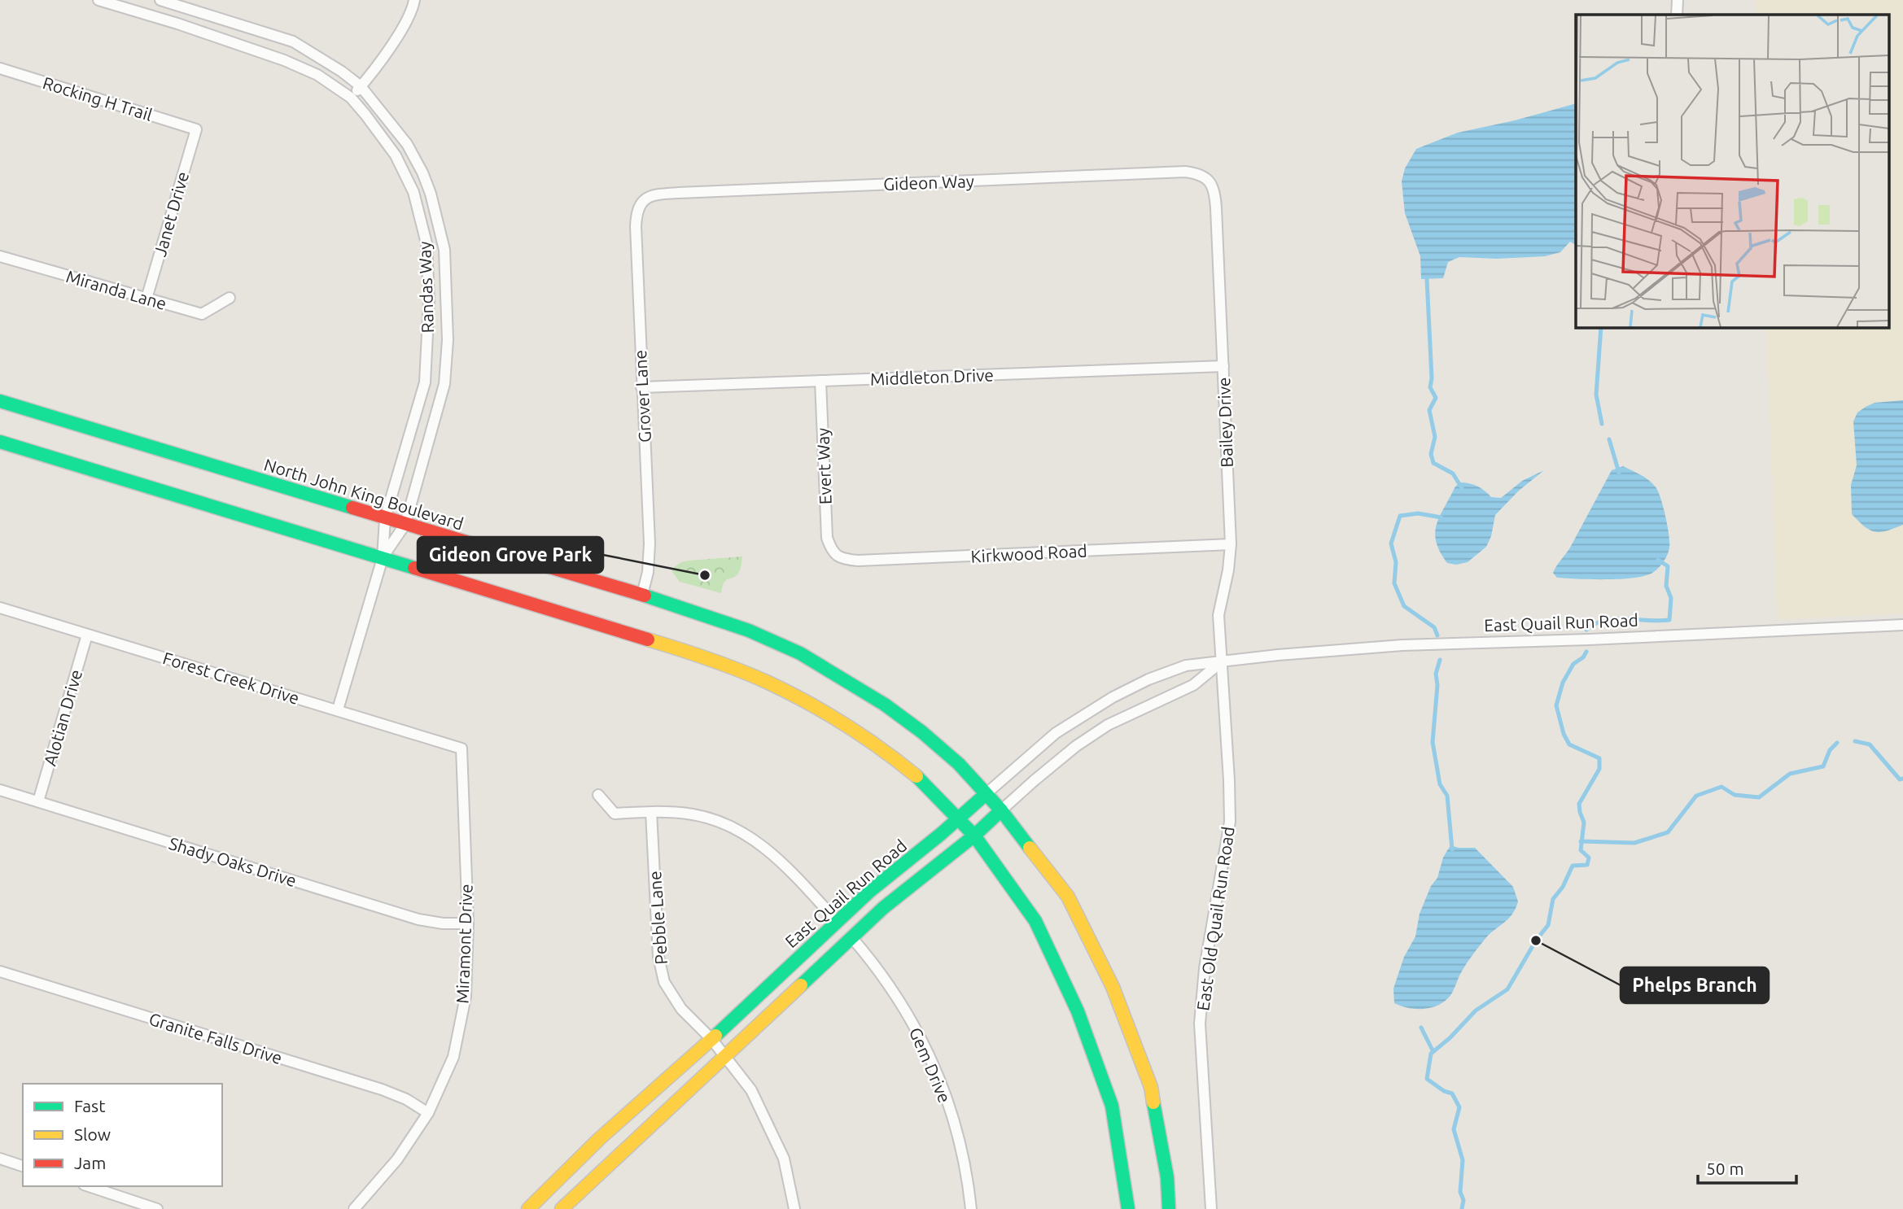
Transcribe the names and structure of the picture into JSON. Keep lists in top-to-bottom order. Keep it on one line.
{"streets":{"main road":["North John King Boulevard","East Quail Run Road"],"street":["Rocking H Trail","Gideon Way","Janet Drive","Randas Way","Miranda Lane","Middleton Drive","Grover Lane","Bailey Drive","Evert Way","Kirkwood Road","Forest Creek Drive","Alotian Drive","Shady Oaks Drive","Pebble Lane","East Old Quail Run Road","Miramont Drive","Granite Falls Drive","Gem Drive"]},"crossings":[["Rocking H Trail","Janet Drive"],["Gideon Way","Grover Lane"],["Gideon Way","Bailey Drive"],["Janet Drive","Miranda Lane"],["Randas Way","North John King Boulevard"],["Randas Way","Forest Creek Drive"],["Middleton Drive","Grover Lane"],["Middleton Drive","Bailey Drive"],["Middleton Drive","Evert Way"],["Grover Lane","North John King Boulevard"],["Bailey Drive","Kirkwood Road"],["Bailey Drive","East Quail Run Road"],["Bailey Drive","East Old Quail Run Road"],["Evert Way","Kirkwood Road"],["North John King Boulevard","East Quail Run Road"],["East Quail Run Road","Pebble Lane"],["East Quail Run Road","East Old Quail Run Road"],["East Quail Run Road","Gem Drive"],["Forest Creek Drive","Alotian Drive"],["Forest Creek Drive","Miramont Drive"],["Alotian Drive","Shady Oaks Drive"],["Shady Oaks Drive","Miramont Drive"],["Miramont Drive","Granite Falls Drive"]],"places":["Gideon Grove Park","Phelps Branch"],"legend":["Fast","Slow","Jam"],"scale_bar":"50 m"}
